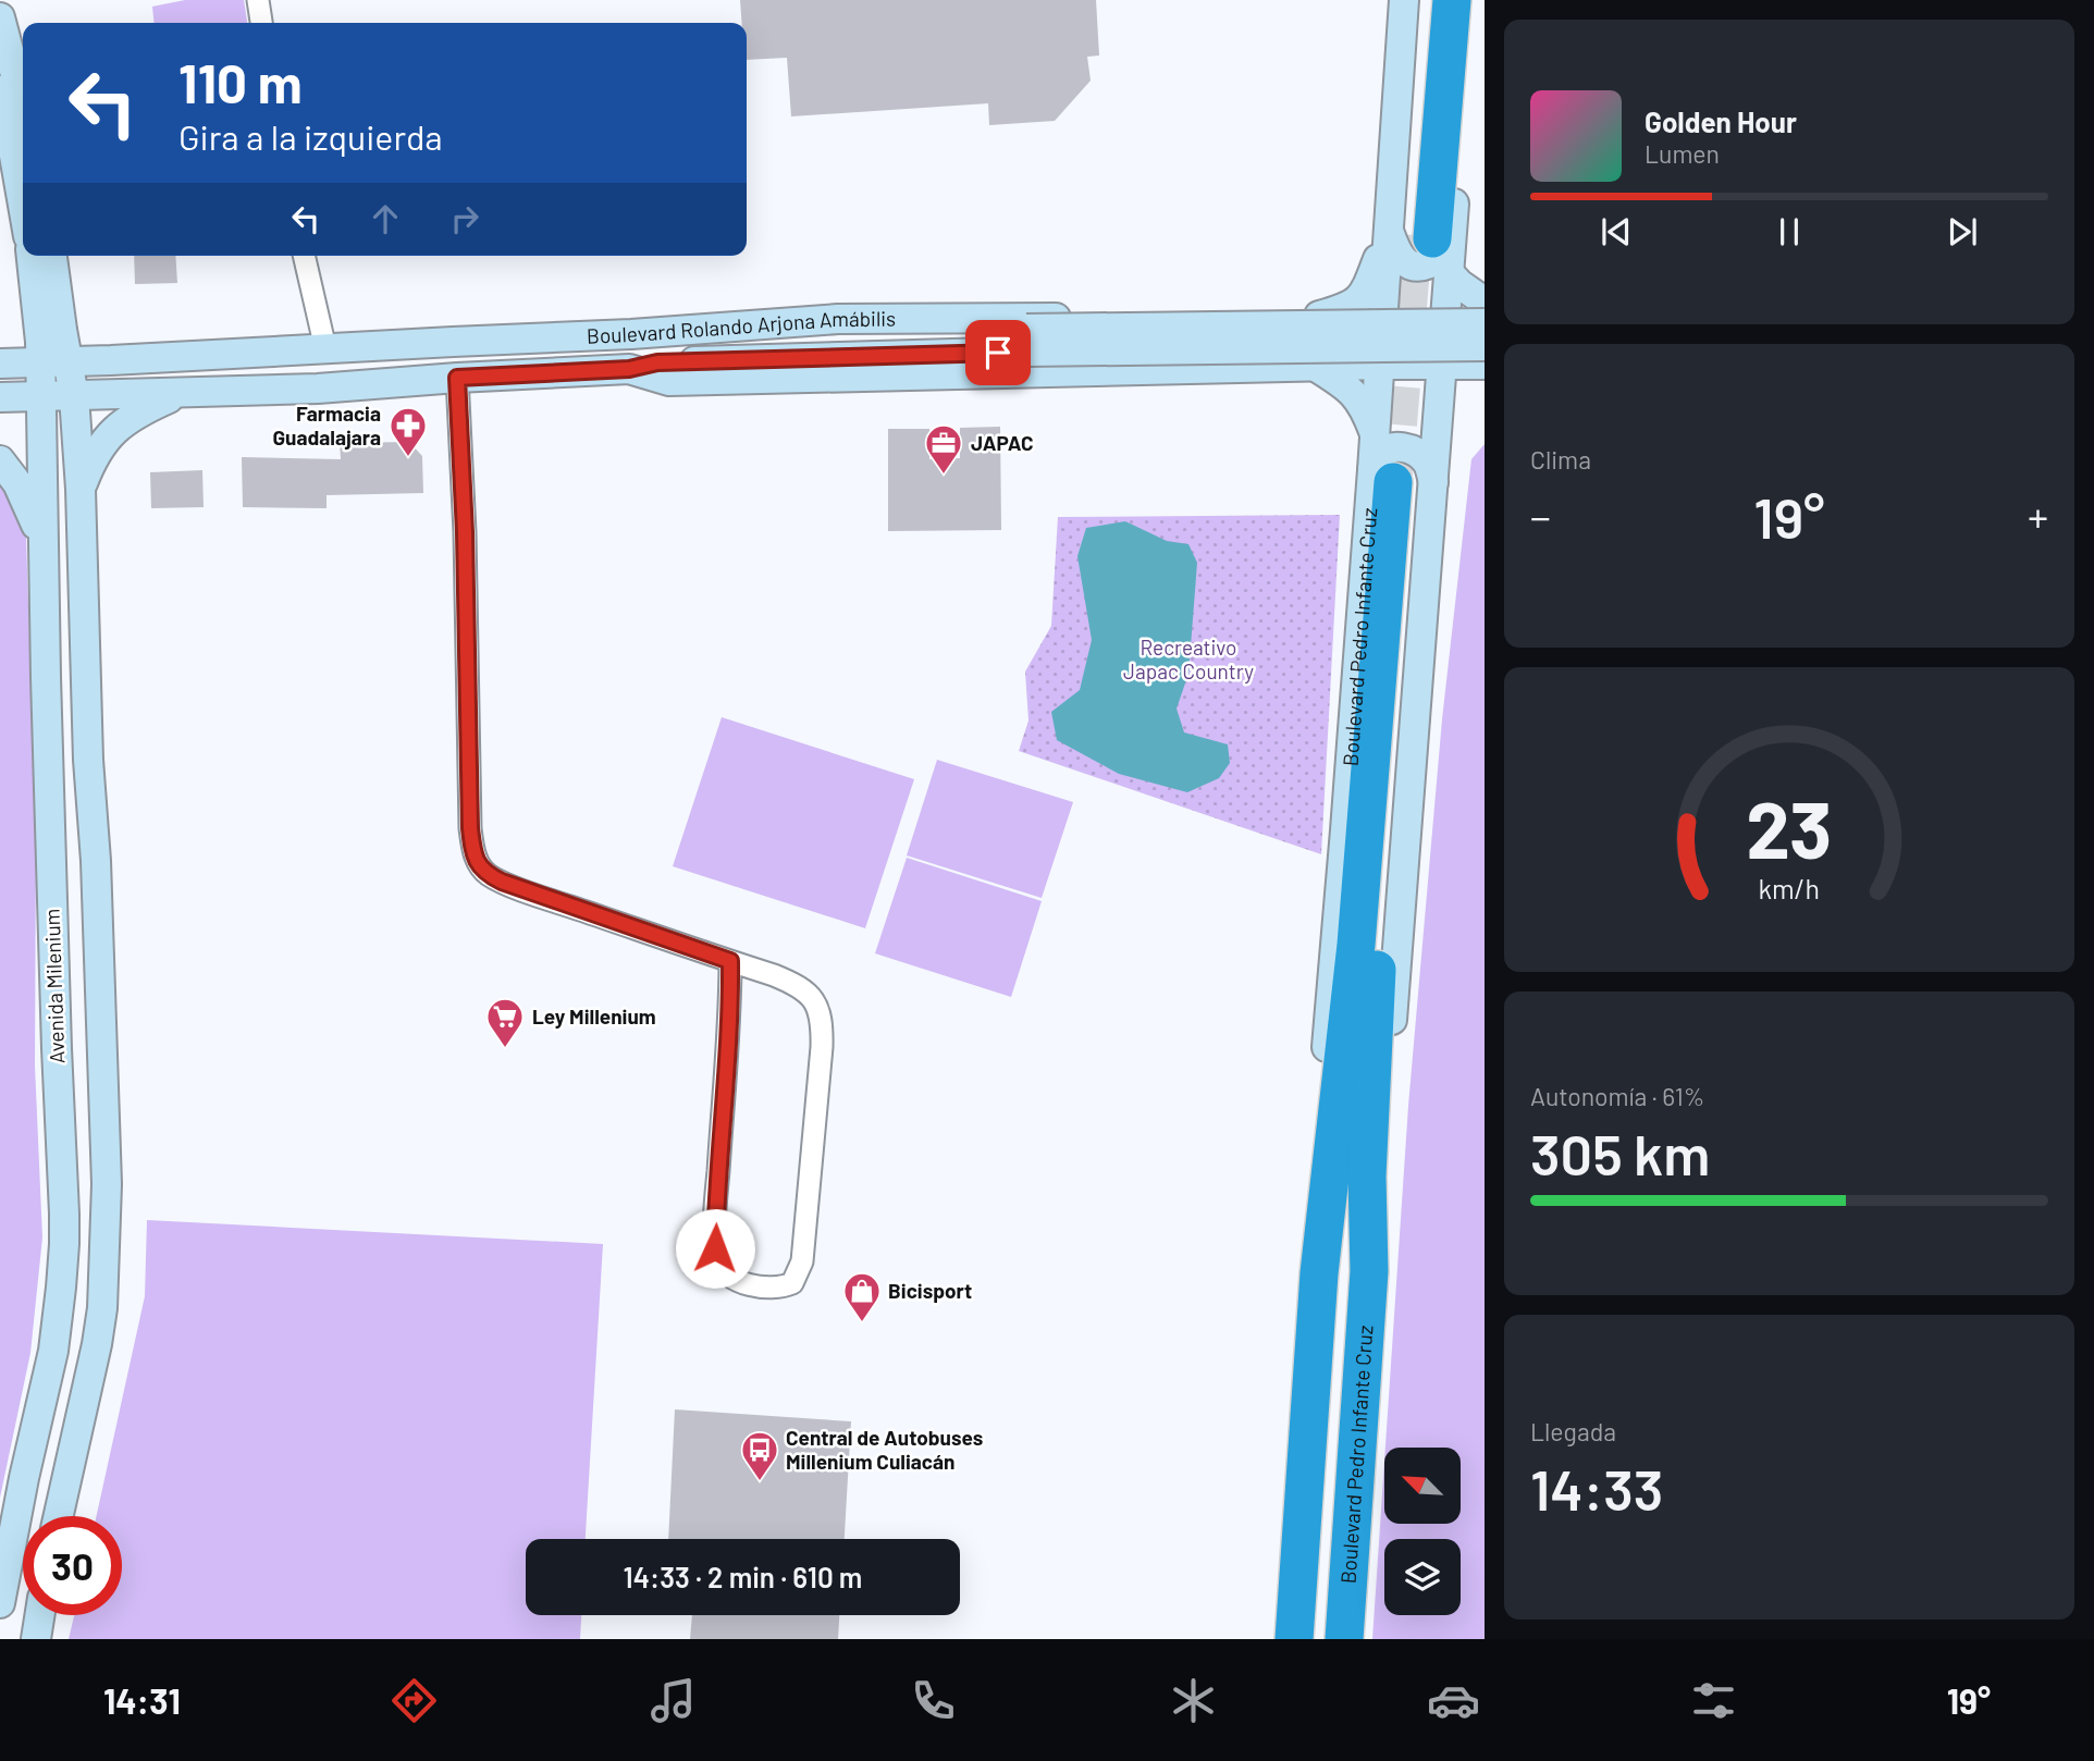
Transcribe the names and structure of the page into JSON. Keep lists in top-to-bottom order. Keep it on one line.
{"streets":{"highway":["Boulevard Pedro Infante Cruz"],"street":["Boulevard Rolando Arjona Amábilis","Avenida Milenium"]},"crossings":[["Boulevard Rolando Arjona Amábilis","Boulevard Pedro Infante Cruz"],["Boulevard Rolando Arjona Amábilis","Avenida Milenium"]],"parks":["Recreativo Japac Country"],"places":{"pharmacy":["Farmacia Guadalajara"],"office":["JAPAC"],"supermarket":["Ley Millenium"],"shop":["Bicisport"],"bus stop":["Central de Autobuses Millenium Culiacán"]},"north":"top left","page":{"turn":["110 m","Gira a la izquierda"],"song":["Golden Hour","Lumen"],"tile":["Clima",["Autonomía · 61%","305 km"],["Llegada","14:33"]],"heat":["−","19°","+"],"limit":"30","trip":"14:33 · 2 min · 610 m","tabs":["14:31","19°"],"gauge":["23","km/h"]}}
